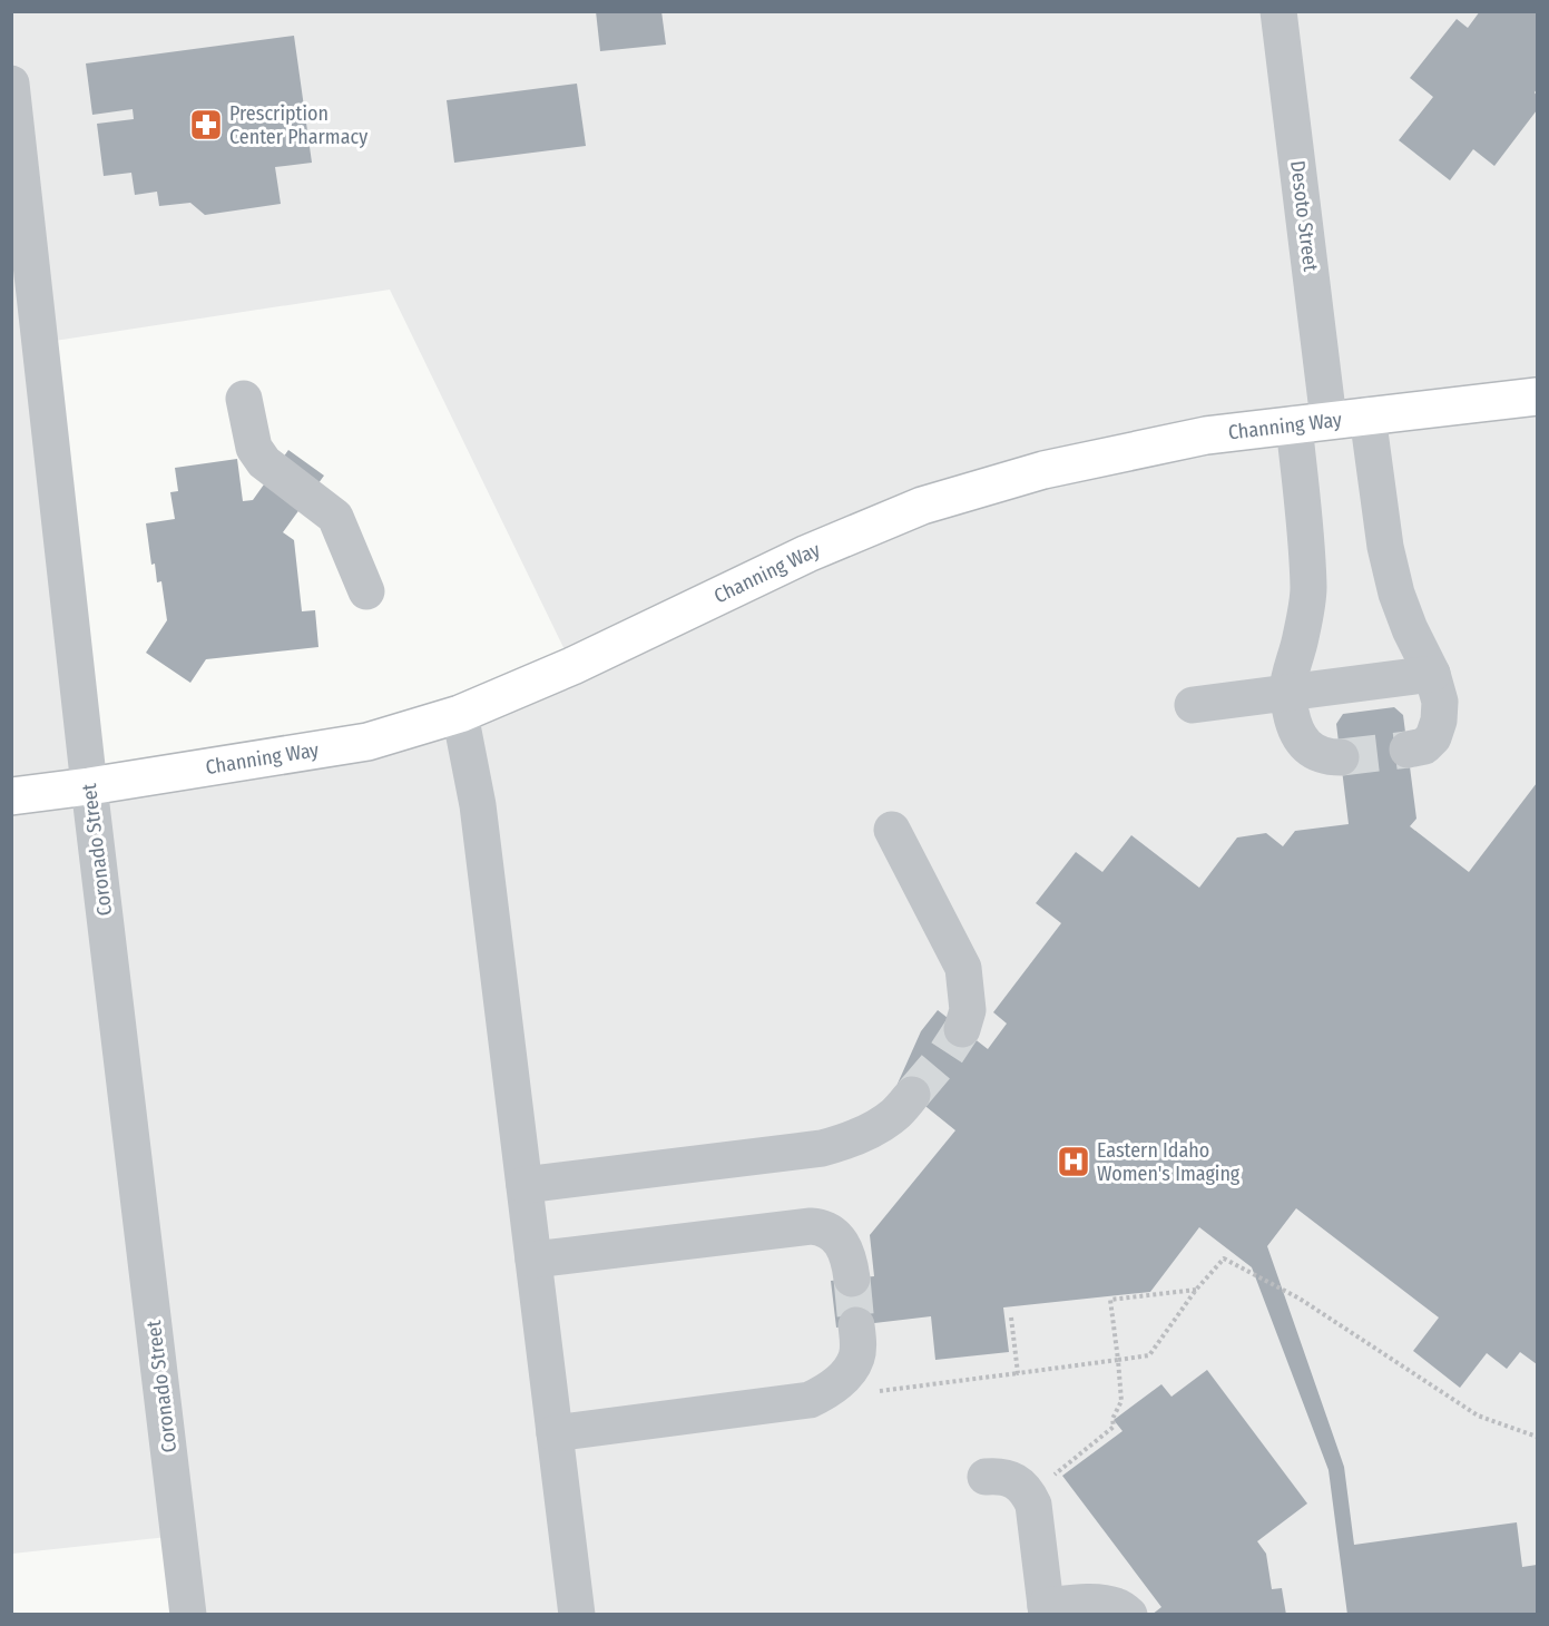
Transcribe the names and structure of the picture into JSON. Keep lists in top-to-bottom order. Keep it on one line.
{"streets":{"main road":["Channing Way"],"street":["Desoto Street","Coronado Street"]},"crossings":[["Desoto Street","Channing Way"],["Channing Way","Coronado Street"]],"places":{"pharmacy":["Prescription Center Pharmacy"],"hospital":["Eastern Idaho Women's Imaging"]}}
